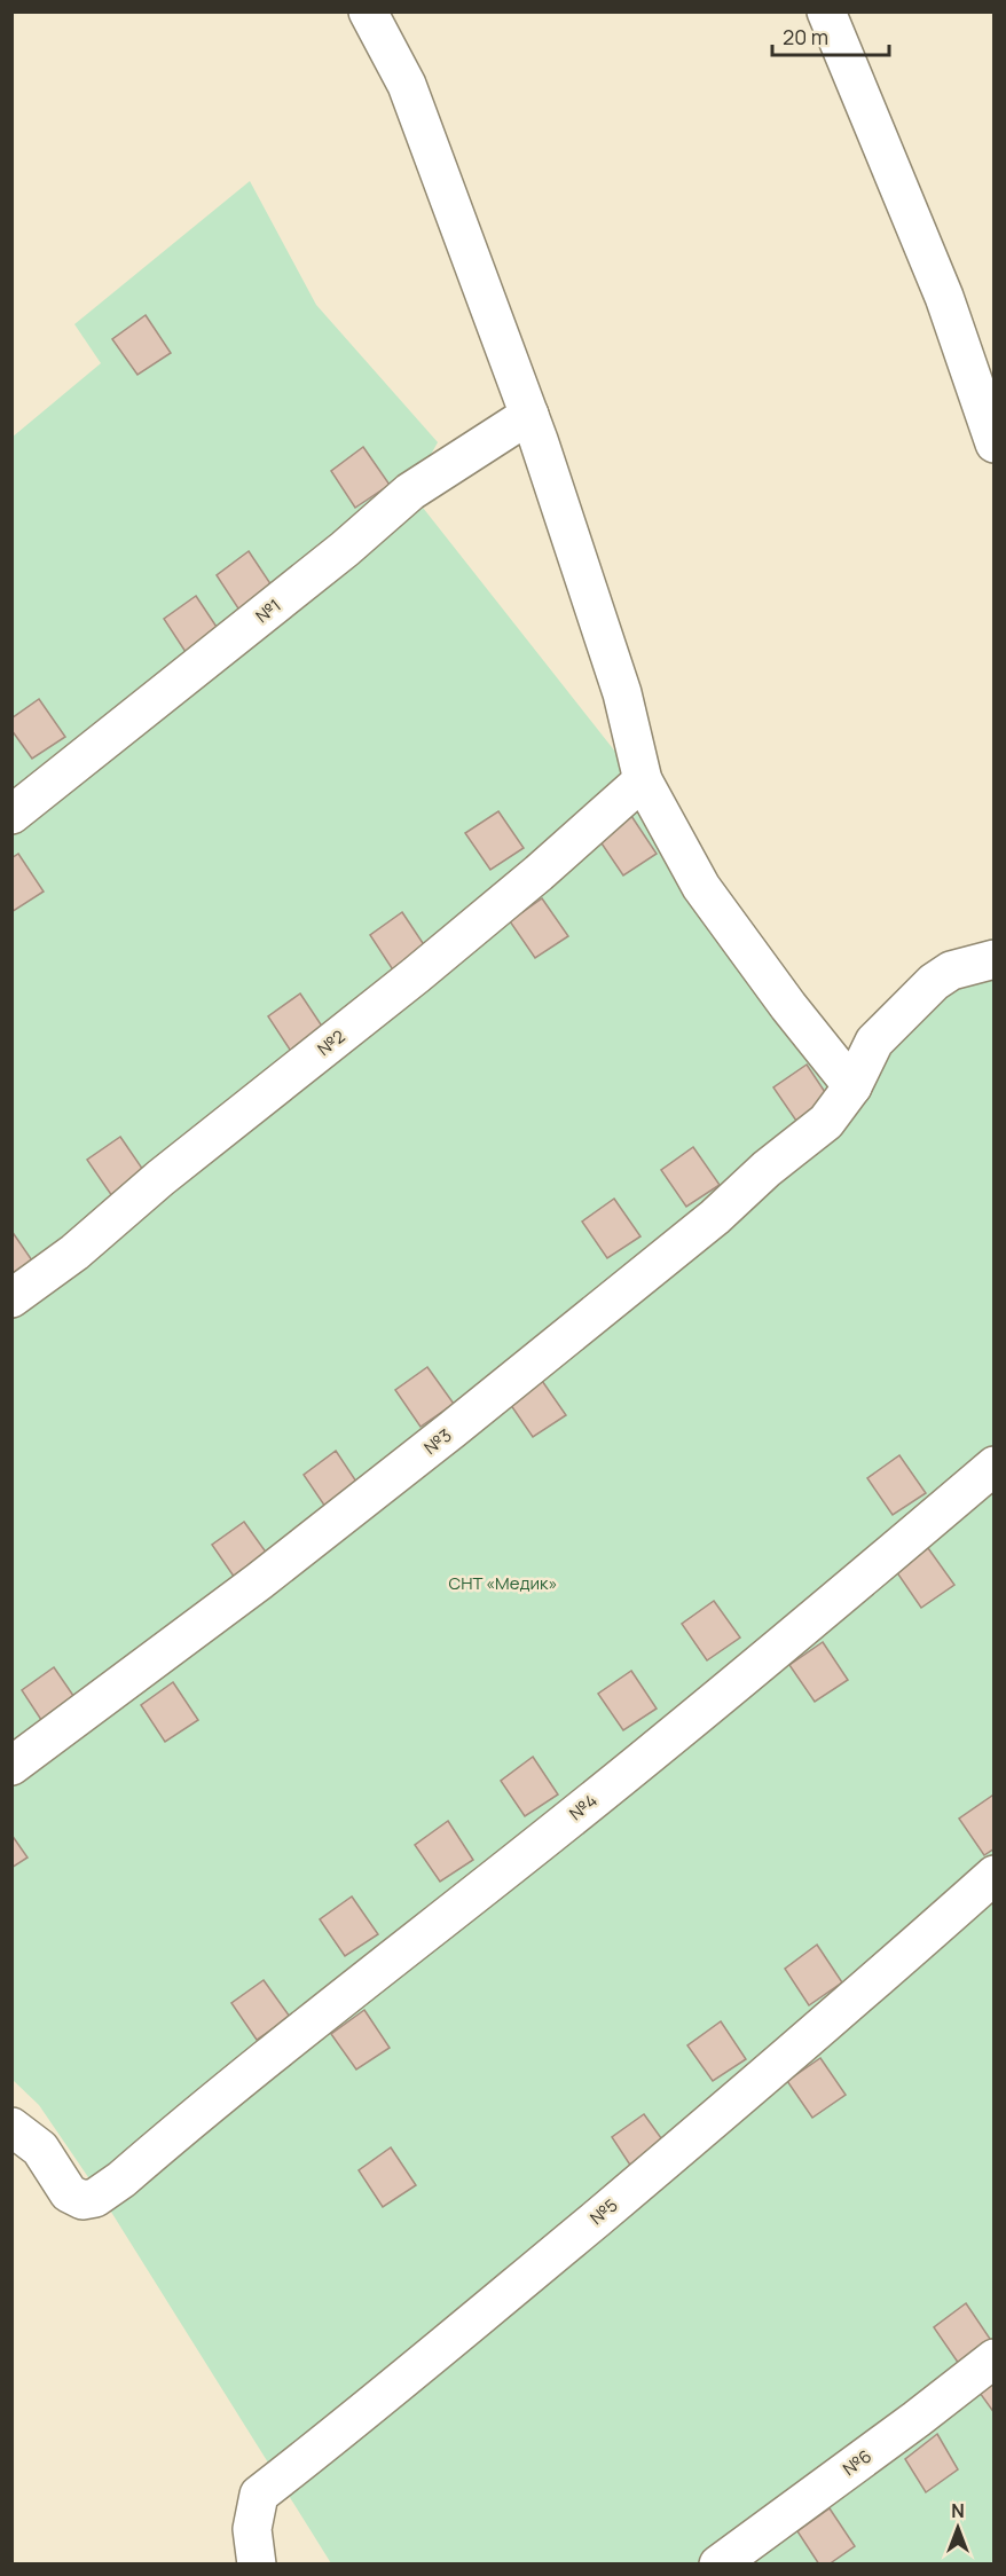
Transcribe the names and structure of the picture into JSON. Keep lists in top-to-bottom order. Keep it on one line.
{"streets":{"street":["№1","№2","№3","№4","№5","№6"]},"parks":["СНТ «Медик»"],"scale_bar":"20 m","north":"top"}
